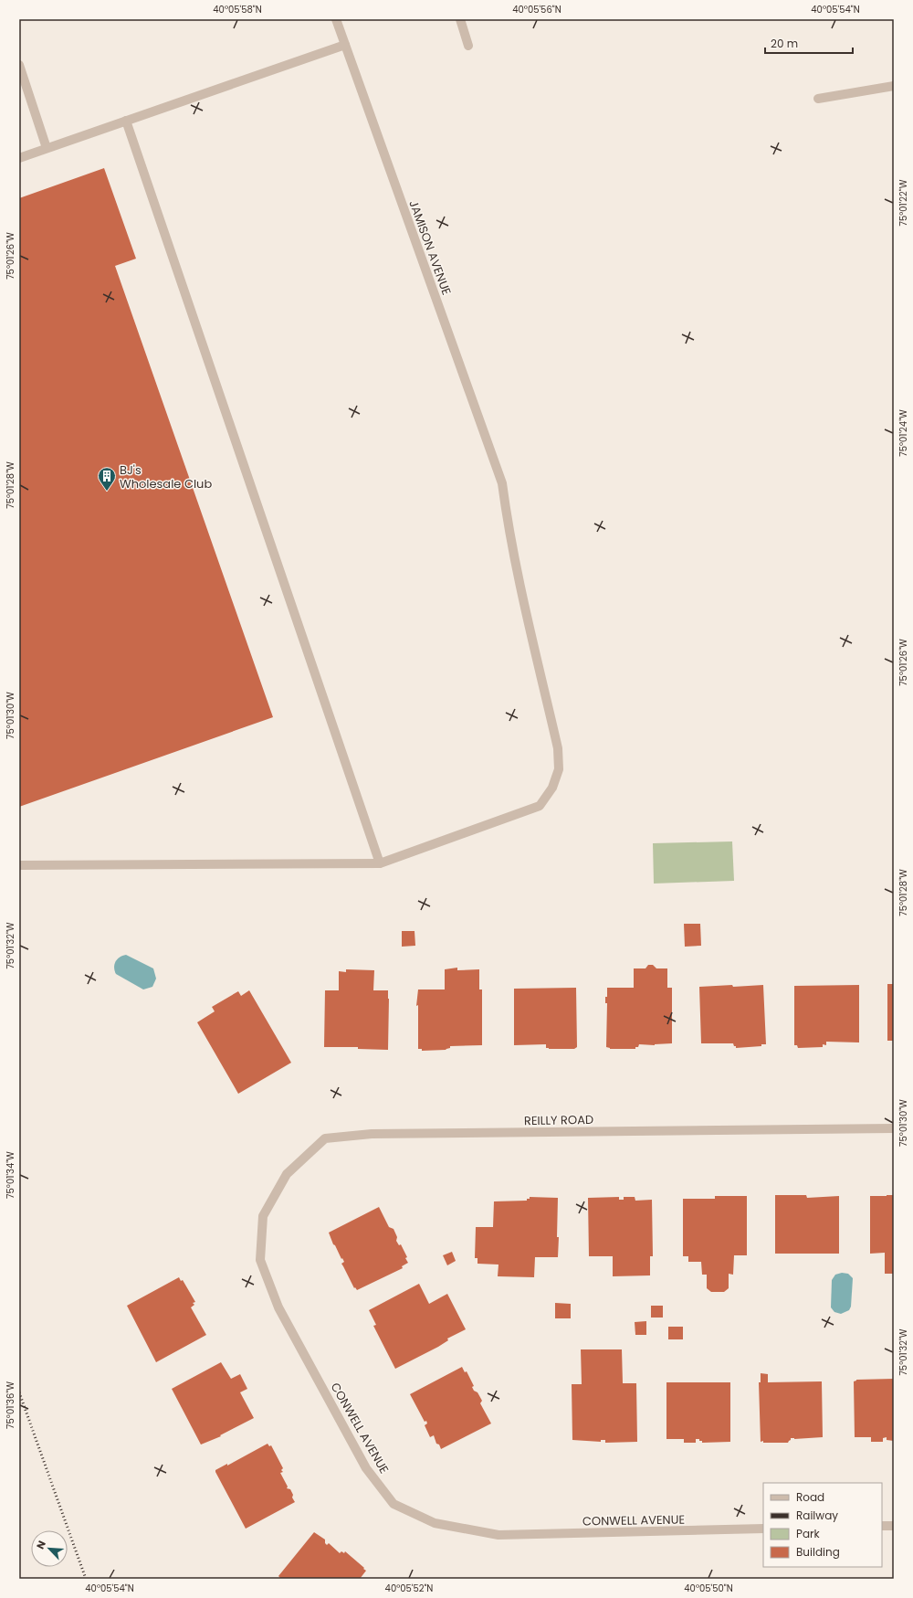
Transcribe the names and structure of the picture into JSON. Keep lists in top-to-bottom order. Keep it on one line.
{"streets":{"street":["JAMISON AVENUE","REILLY ROAD","CONWELL AVENUE"]},"crossings":[["REILLY ROAD","CONWELL AVENUE"]],"places":{"building":["BJ's Wholesale Club"]},"legend":["Road","Railway","Park","Building"],"scale_bar":"20 m","north":"top left","coordinates":["40°05'58\"N","40°05'56\"N","40°05'54\"N","75°01'22\"W","75°01'26\"W","75°01'24\"W","75°01'28\"W","75°01'30\"W","75°01'32\"W","75°01'34\"W","75°01'36\"W","40°05'52\"N","40°05'50\"N"]}
